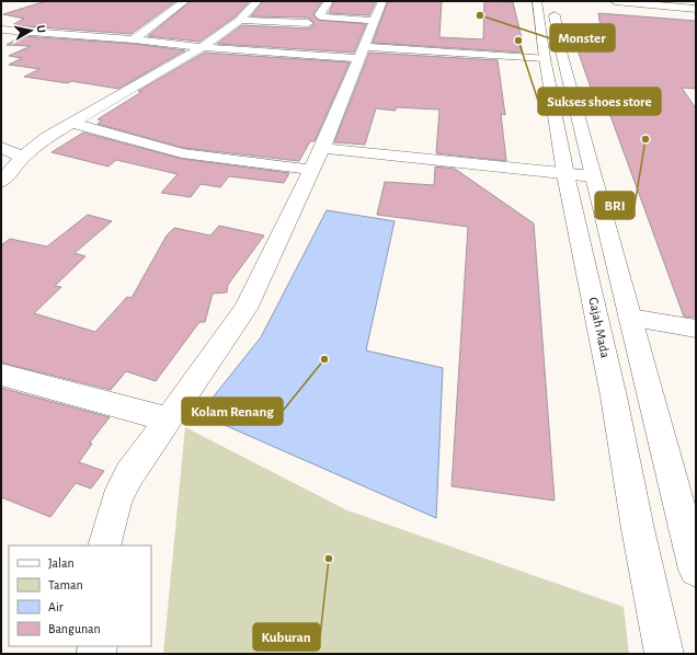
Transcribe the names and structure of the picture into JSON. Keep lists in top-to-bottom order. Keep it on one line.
{"streets":{"main road":["Gajah Mada"]},"places":["Monster","Sukses shoes store","BRI","Kolam Renang","Kuburan"],"legend":["Jalan","Taman","Air","Bangunan"],"north":"right"}
